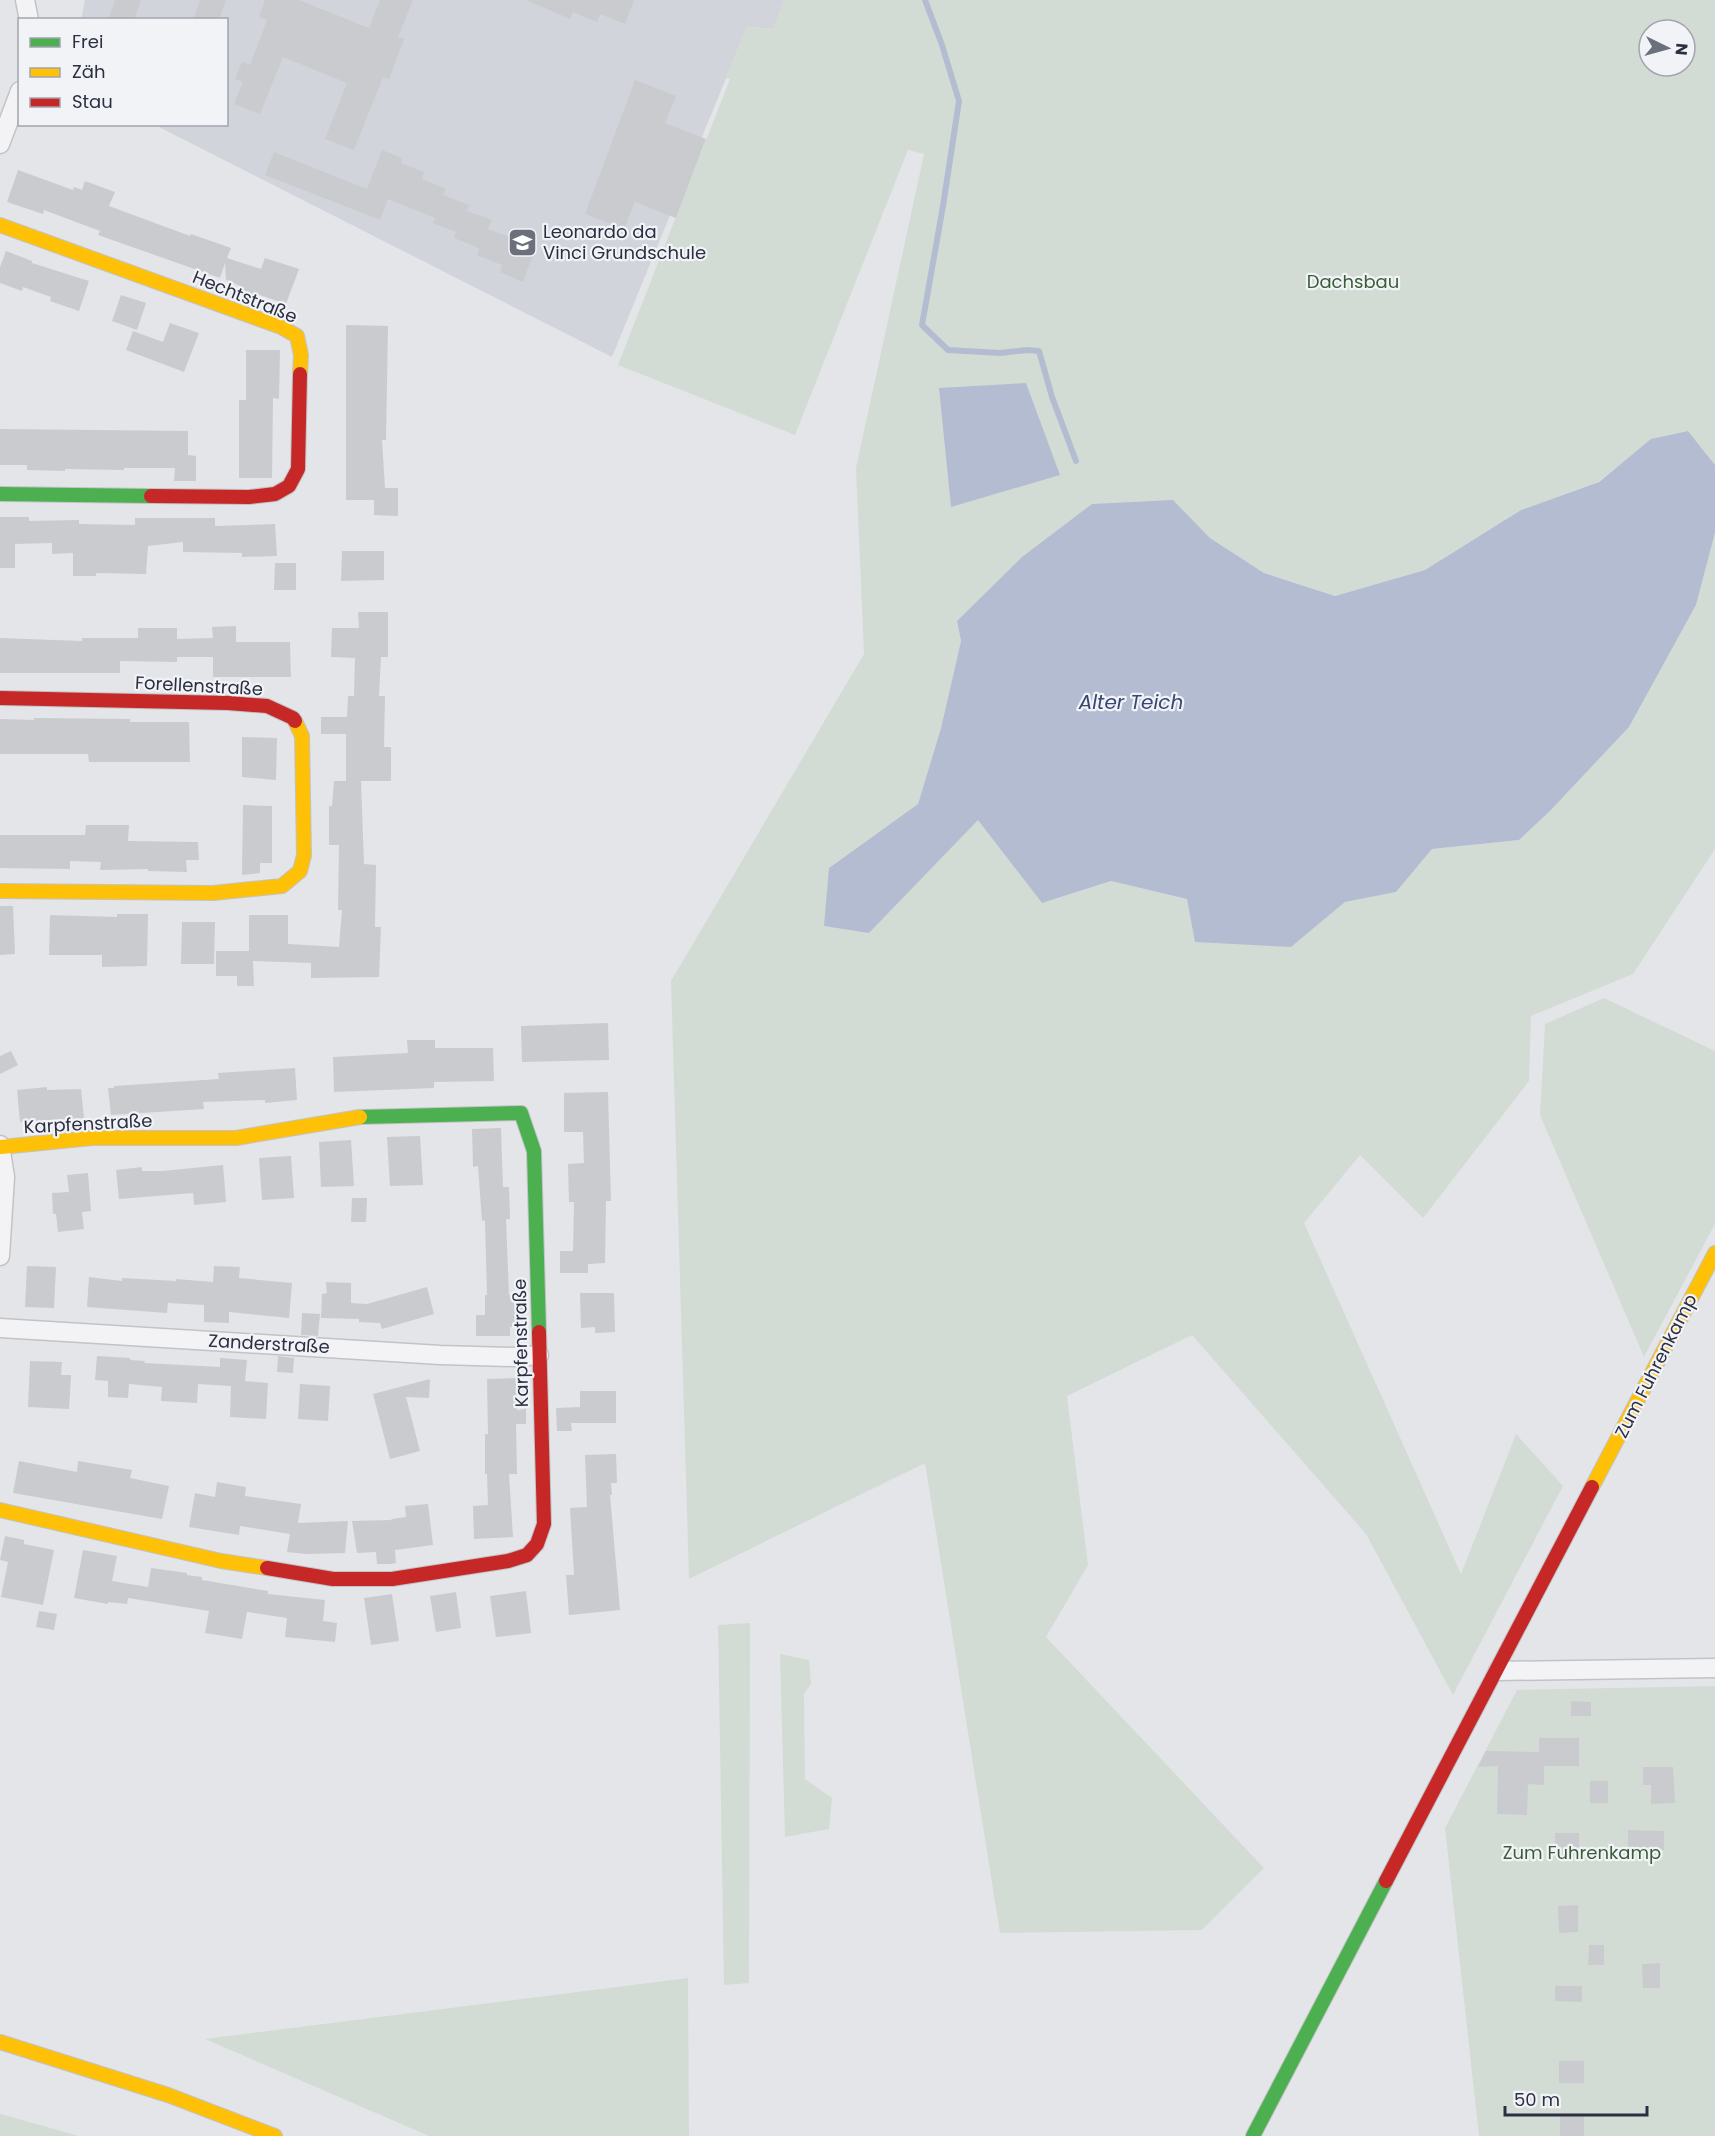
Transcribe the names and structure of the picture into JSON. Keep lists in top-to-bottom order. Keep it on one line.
{"streets":{"street":["Hechtstraße","Forellenstraße","Karpfenstraße","Zanderstraße","Zum Fuhrenkamp"]},"crossings":[["Karpfenstraße","Zanderstraße"]],"water":["Alter Teich"],"parks":["Dachsbau","Zum Fuhrenkamp"],"places":{"school or university":["Leonardo da Vinci Grundschule"]},"legend":["Frei","Zäh","Stau"],"scale_bar":"50 m","north":"right"}
